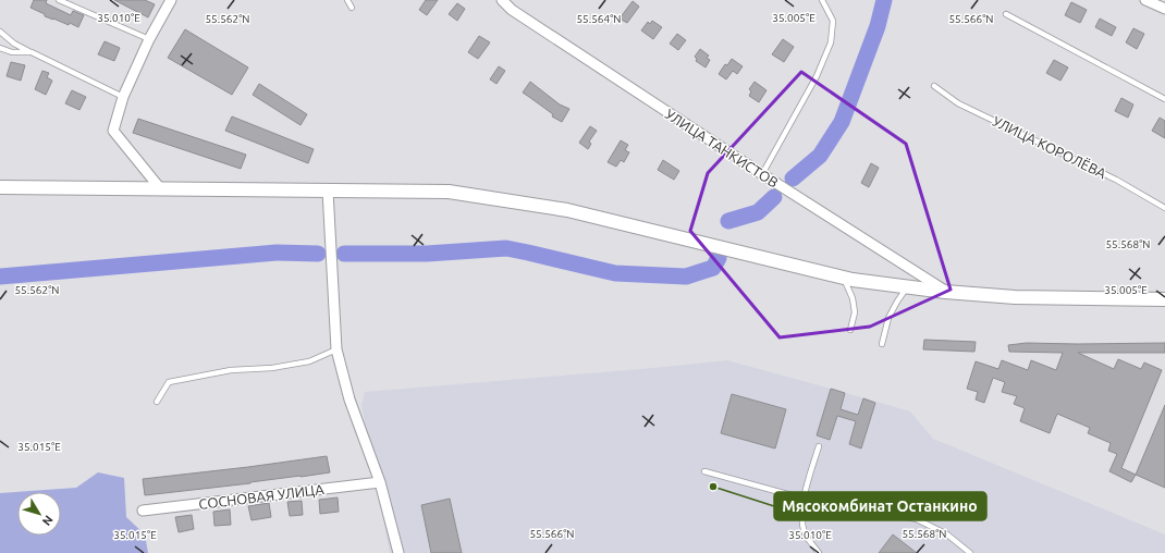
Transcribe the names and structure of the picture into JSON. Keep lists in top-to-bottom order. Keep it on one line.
{"streets":{"street":["УЛИЦА ТАНКИСТОВ","СОСНОВАЯ УЛИЦА"],"lane":["УЛИЦА КОРОЛЁВА"]},"places":["Мясокомбинат Останкино"],"north":"bottom right","coordinates":["35.010°E","35.005°E","55.562°N","55.564°N","55.566°N","55.568°N","35.015°E"]}
